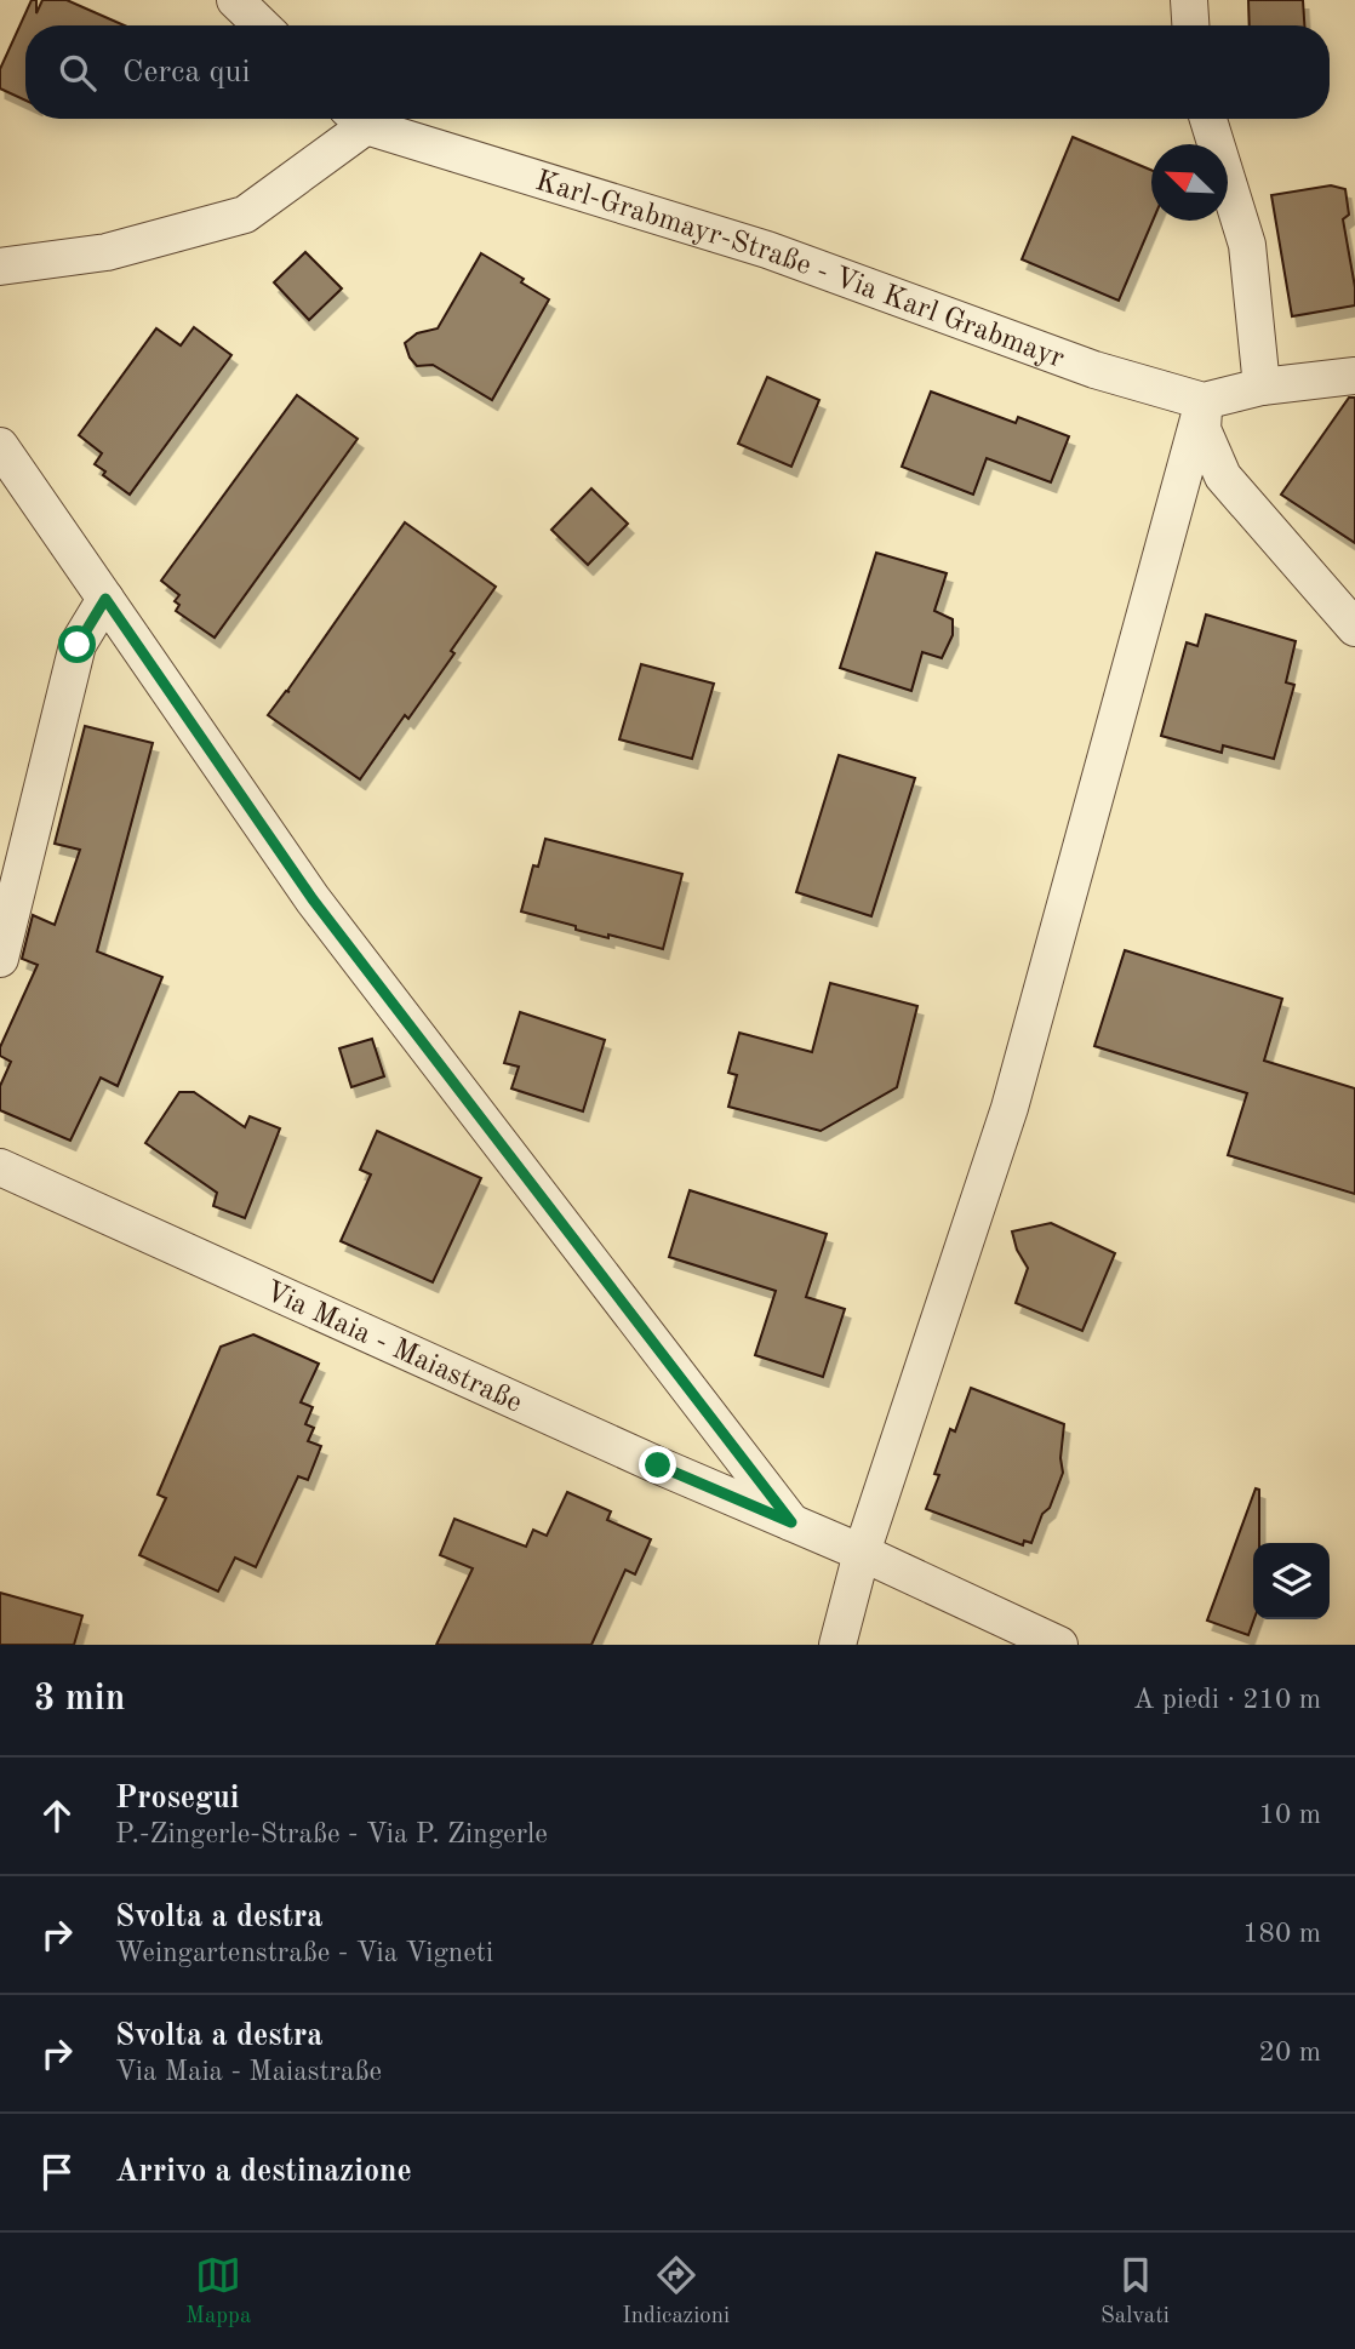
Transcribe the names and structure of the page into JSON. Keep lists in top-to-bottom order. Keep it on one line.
{"streets":{"street":["Karl-Grabmayr-Straße - Via Karl Grabmayr","Via Maia - Maiastraße"]},"north":"top left","page":{"search":"Cerca qui","heading":["3 min","A piedi · 210 m"],"list":[["Prosegui","P.-Zingerle-Straße - Via P. Zingerle","10 m"],["Svolta a destra","Weingartenstraße - Via Vigneti","180 m"],["Svolta a destra","Via Maia - Maiastraße","20 m"],"Arrivo a destinazione"],"nav":["Mappa","Indicazioni","Salvati"]}}
